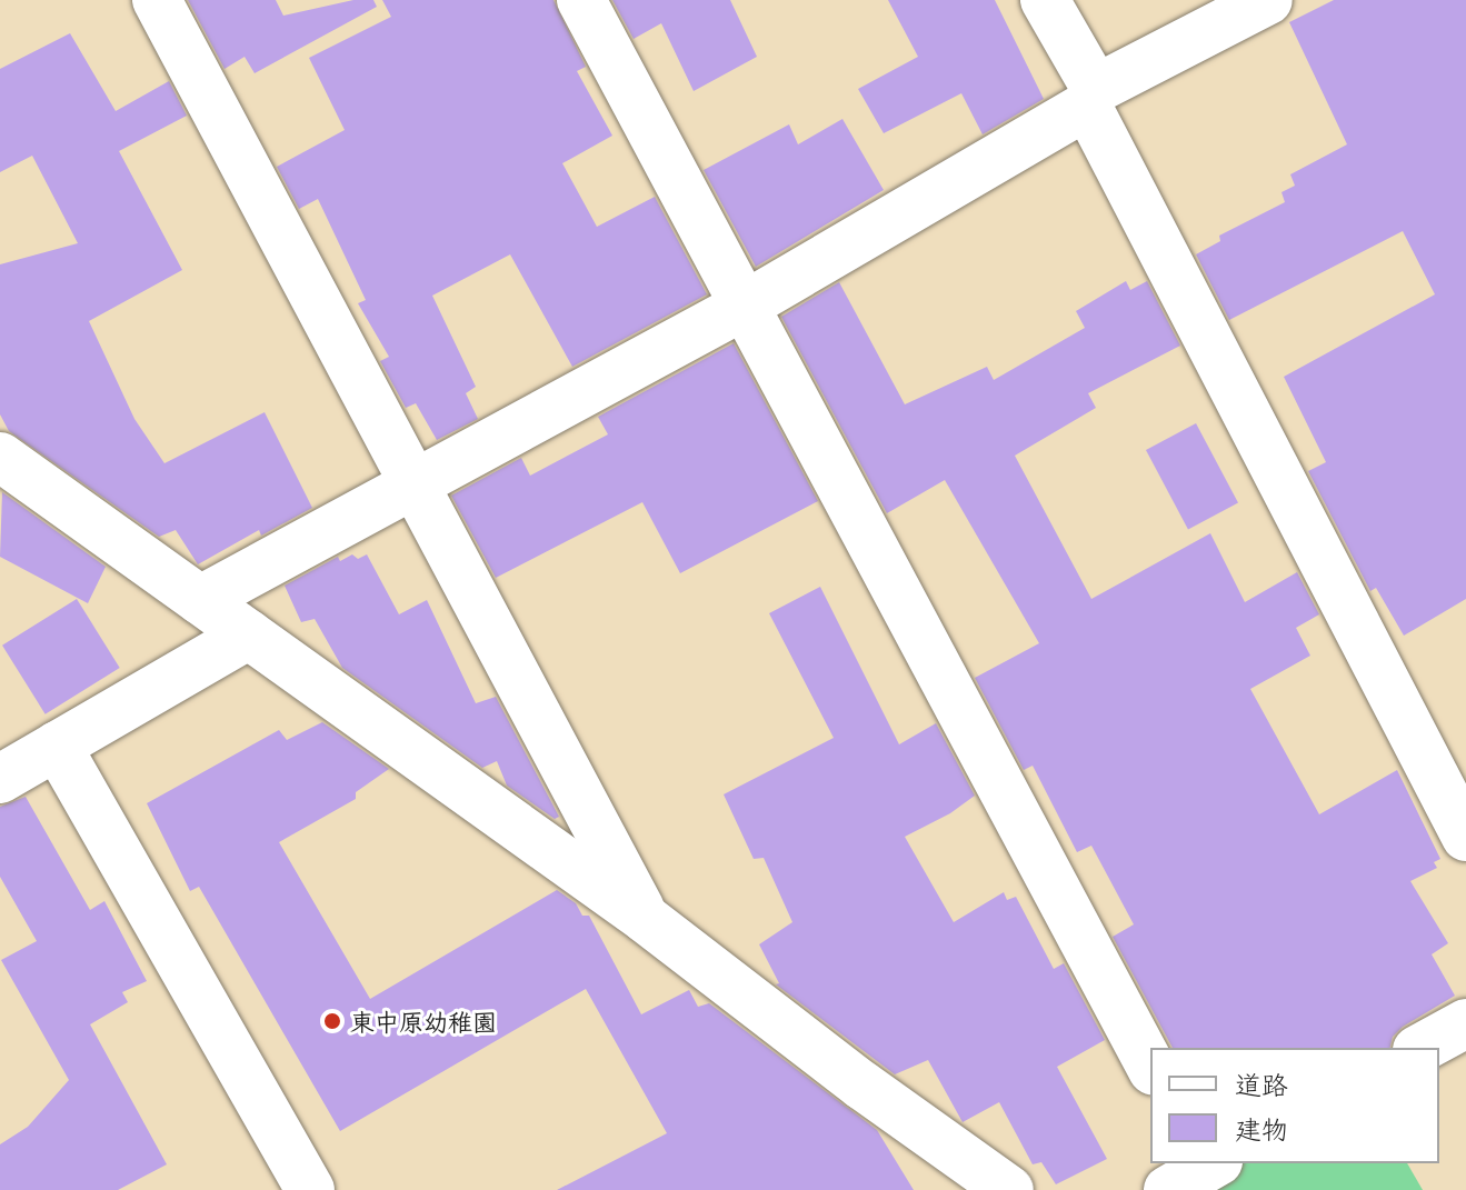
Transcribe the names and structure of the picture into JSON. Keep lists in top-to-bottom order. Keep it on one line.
{"places":["東中原幼稚園"],"legend":["道路","建物"]}
